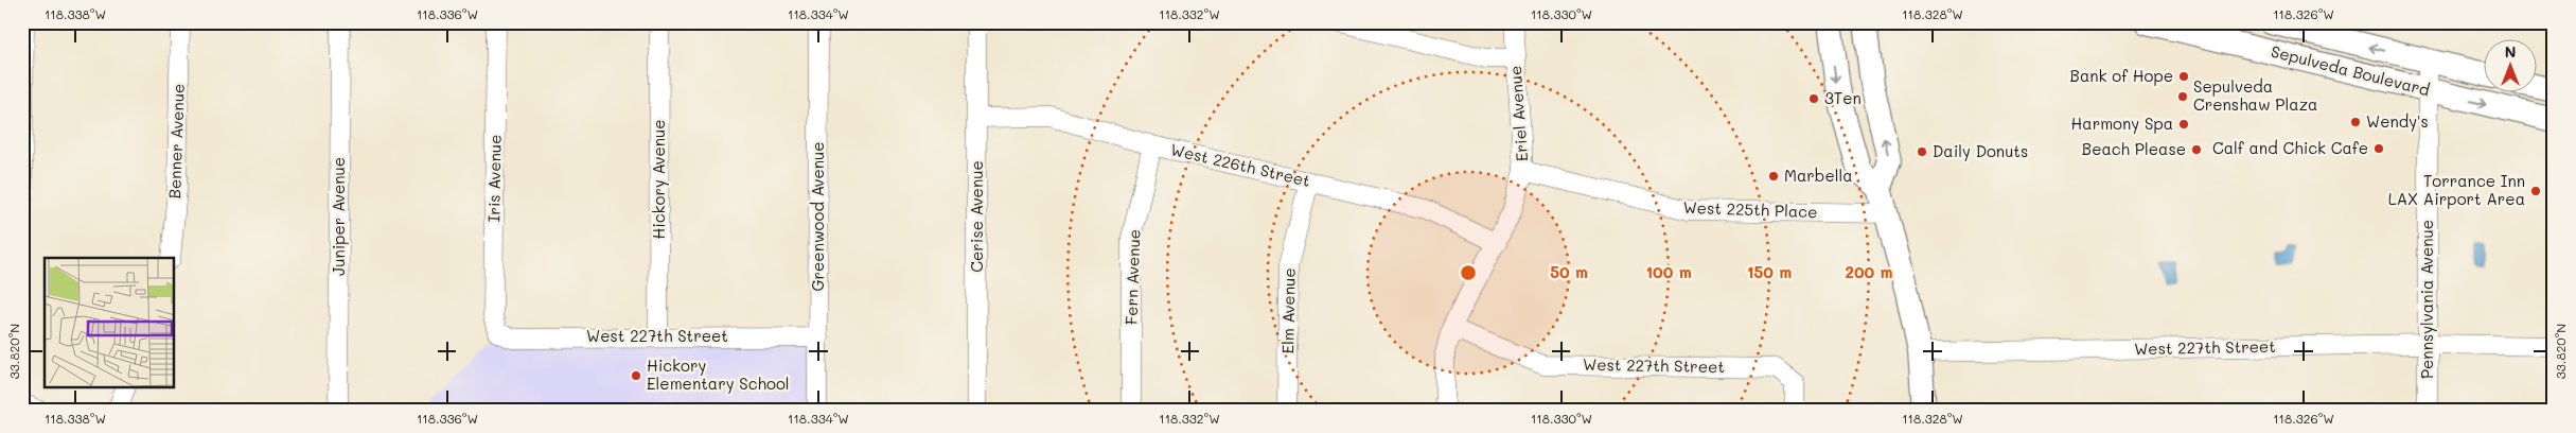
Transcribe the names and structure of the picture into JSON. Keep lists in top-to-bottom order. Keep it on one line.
{"streets":{"main road":["Sepulveda Boulevard"],"street":["Eriel Avenue","Benner Avenue","West 226th Street","Iris Avenue","Hickory Avenue","West 225th Place","Juniper Avenue","Greenwood Avenue","Cerise Avenue","Fern Avenue","Pennsylvania Avenue","Elm Avenue","West 227th Street"]},"crossings":[["Sepulveda Boulevard","Pennsylvania Avenue"],["Eriel Avenue","West 226th Street"],["Eriel Avenue","West 225th Place"],["Eriel Avenue","West 227th Street"],["West 226th Street","Cerise Avenue"],["West 226th Street","Fern Avenue"],["West 226th Street","Elm Avenue"],["Iris Avenue","West 227th Street"],["Hickory Avenue","West 227th Street"],["Greenwood Avenue","West 227th Street"],["Pennsylvania Avenue","West 227th Street"]],"places":["Bank of Hope","Sepulveda Crenshaw Plaza","3Ten","Wendy's","Harmony Spa","Calf and Chick Cafe","Beach Please","Daily Donuts","Marbella","Torrance Inn LAX Airport Area","Hickory Elementary School"],"north":"top","coordinates":["118.338°W","118.336°W","118.334°W","118.332°W","118.330°W","118.328°W","118.326°W","33.820°N"],"rings":["50 m","100 m","150 m","200 m"]}
